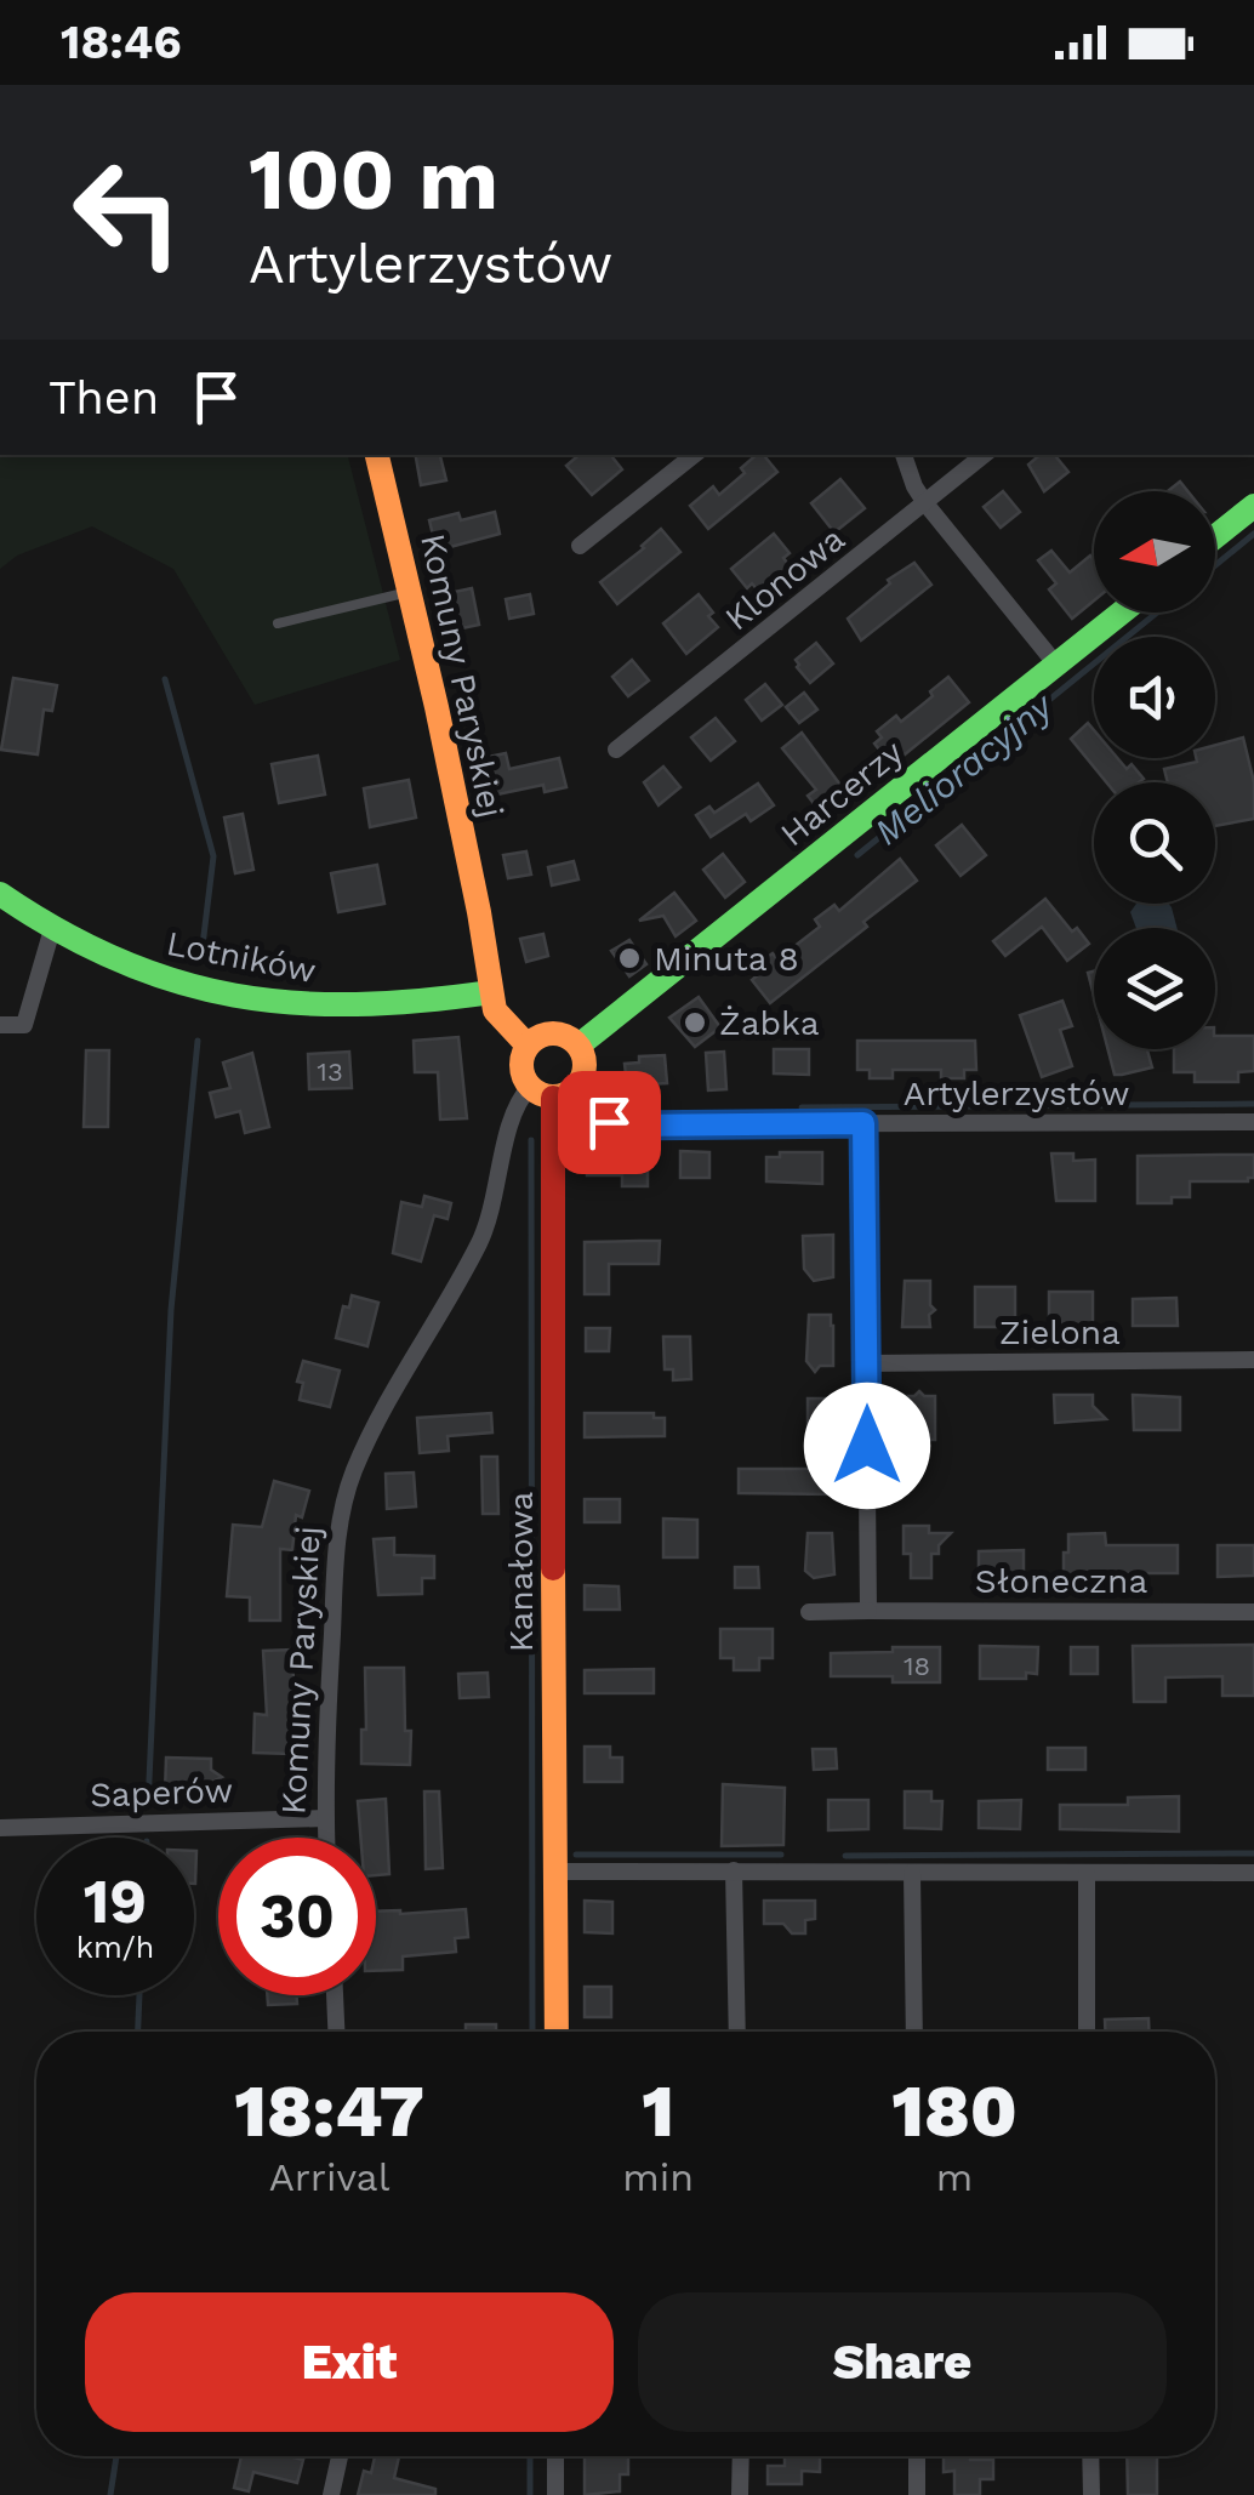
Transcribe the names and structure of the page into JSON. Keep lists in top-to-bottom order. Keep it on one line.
{"streets":{"street":["Klonowa","Komuny Paryskiej","Harcerzy","Lotników","Artylerzystów","Zielona","Kanałowa","Słoneczna","Saperów"]},"crossings":[["Komuny Paryskiej","Harcerzy"],["Komuny Paryskiej","Lotników"],["Komuny Paryskiej","Artylerzystów"],["Komuny Paryskiej","Kanałowa"],["Komuny Paryskiej","Saperów"],["Harcerzy","Artylerzystów"],["Harcerzy","Kanałowa"],["Artylerzystów","Kanałowa"]],"water":["Melioracyjny"],"places":["Minuta 8","Żabka"],"house_numbers":["13","18"],"north":"left","page":{"status":"18:46","turn":["100 m","Artylerzystów"],"then":"Then","speed":"19 km/h","limit":"30","eta":["18:47","Arrival","1","min","180","m"],"buttons":["Exit","Share"]}}
